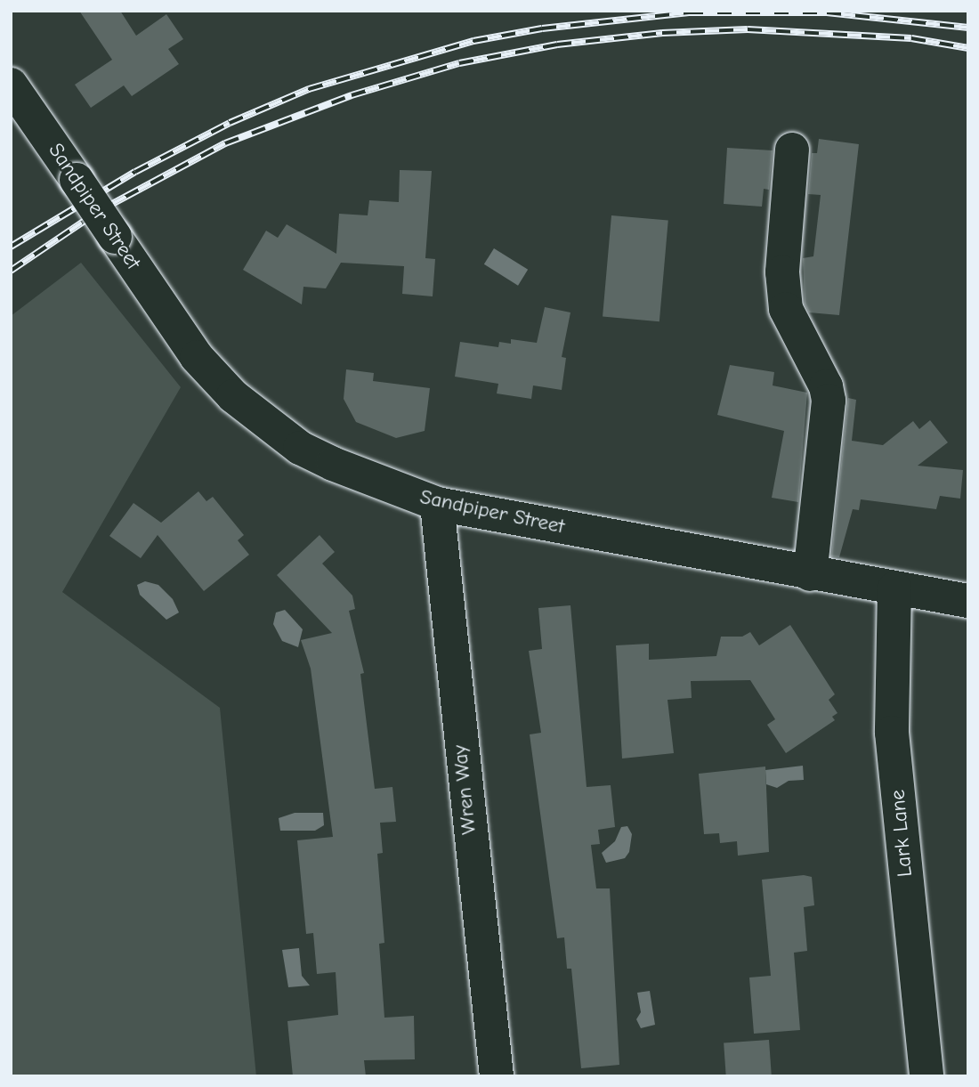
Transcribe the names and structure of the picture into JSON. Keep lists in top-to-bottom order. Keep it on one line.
{"streets":{"street":["Sandpiper Street","Wren Way","Lark Lane"]},"crossings":[["Sandpiper Street","Wren Way"],["Sandpiper Street","Lark Lane"]]}
